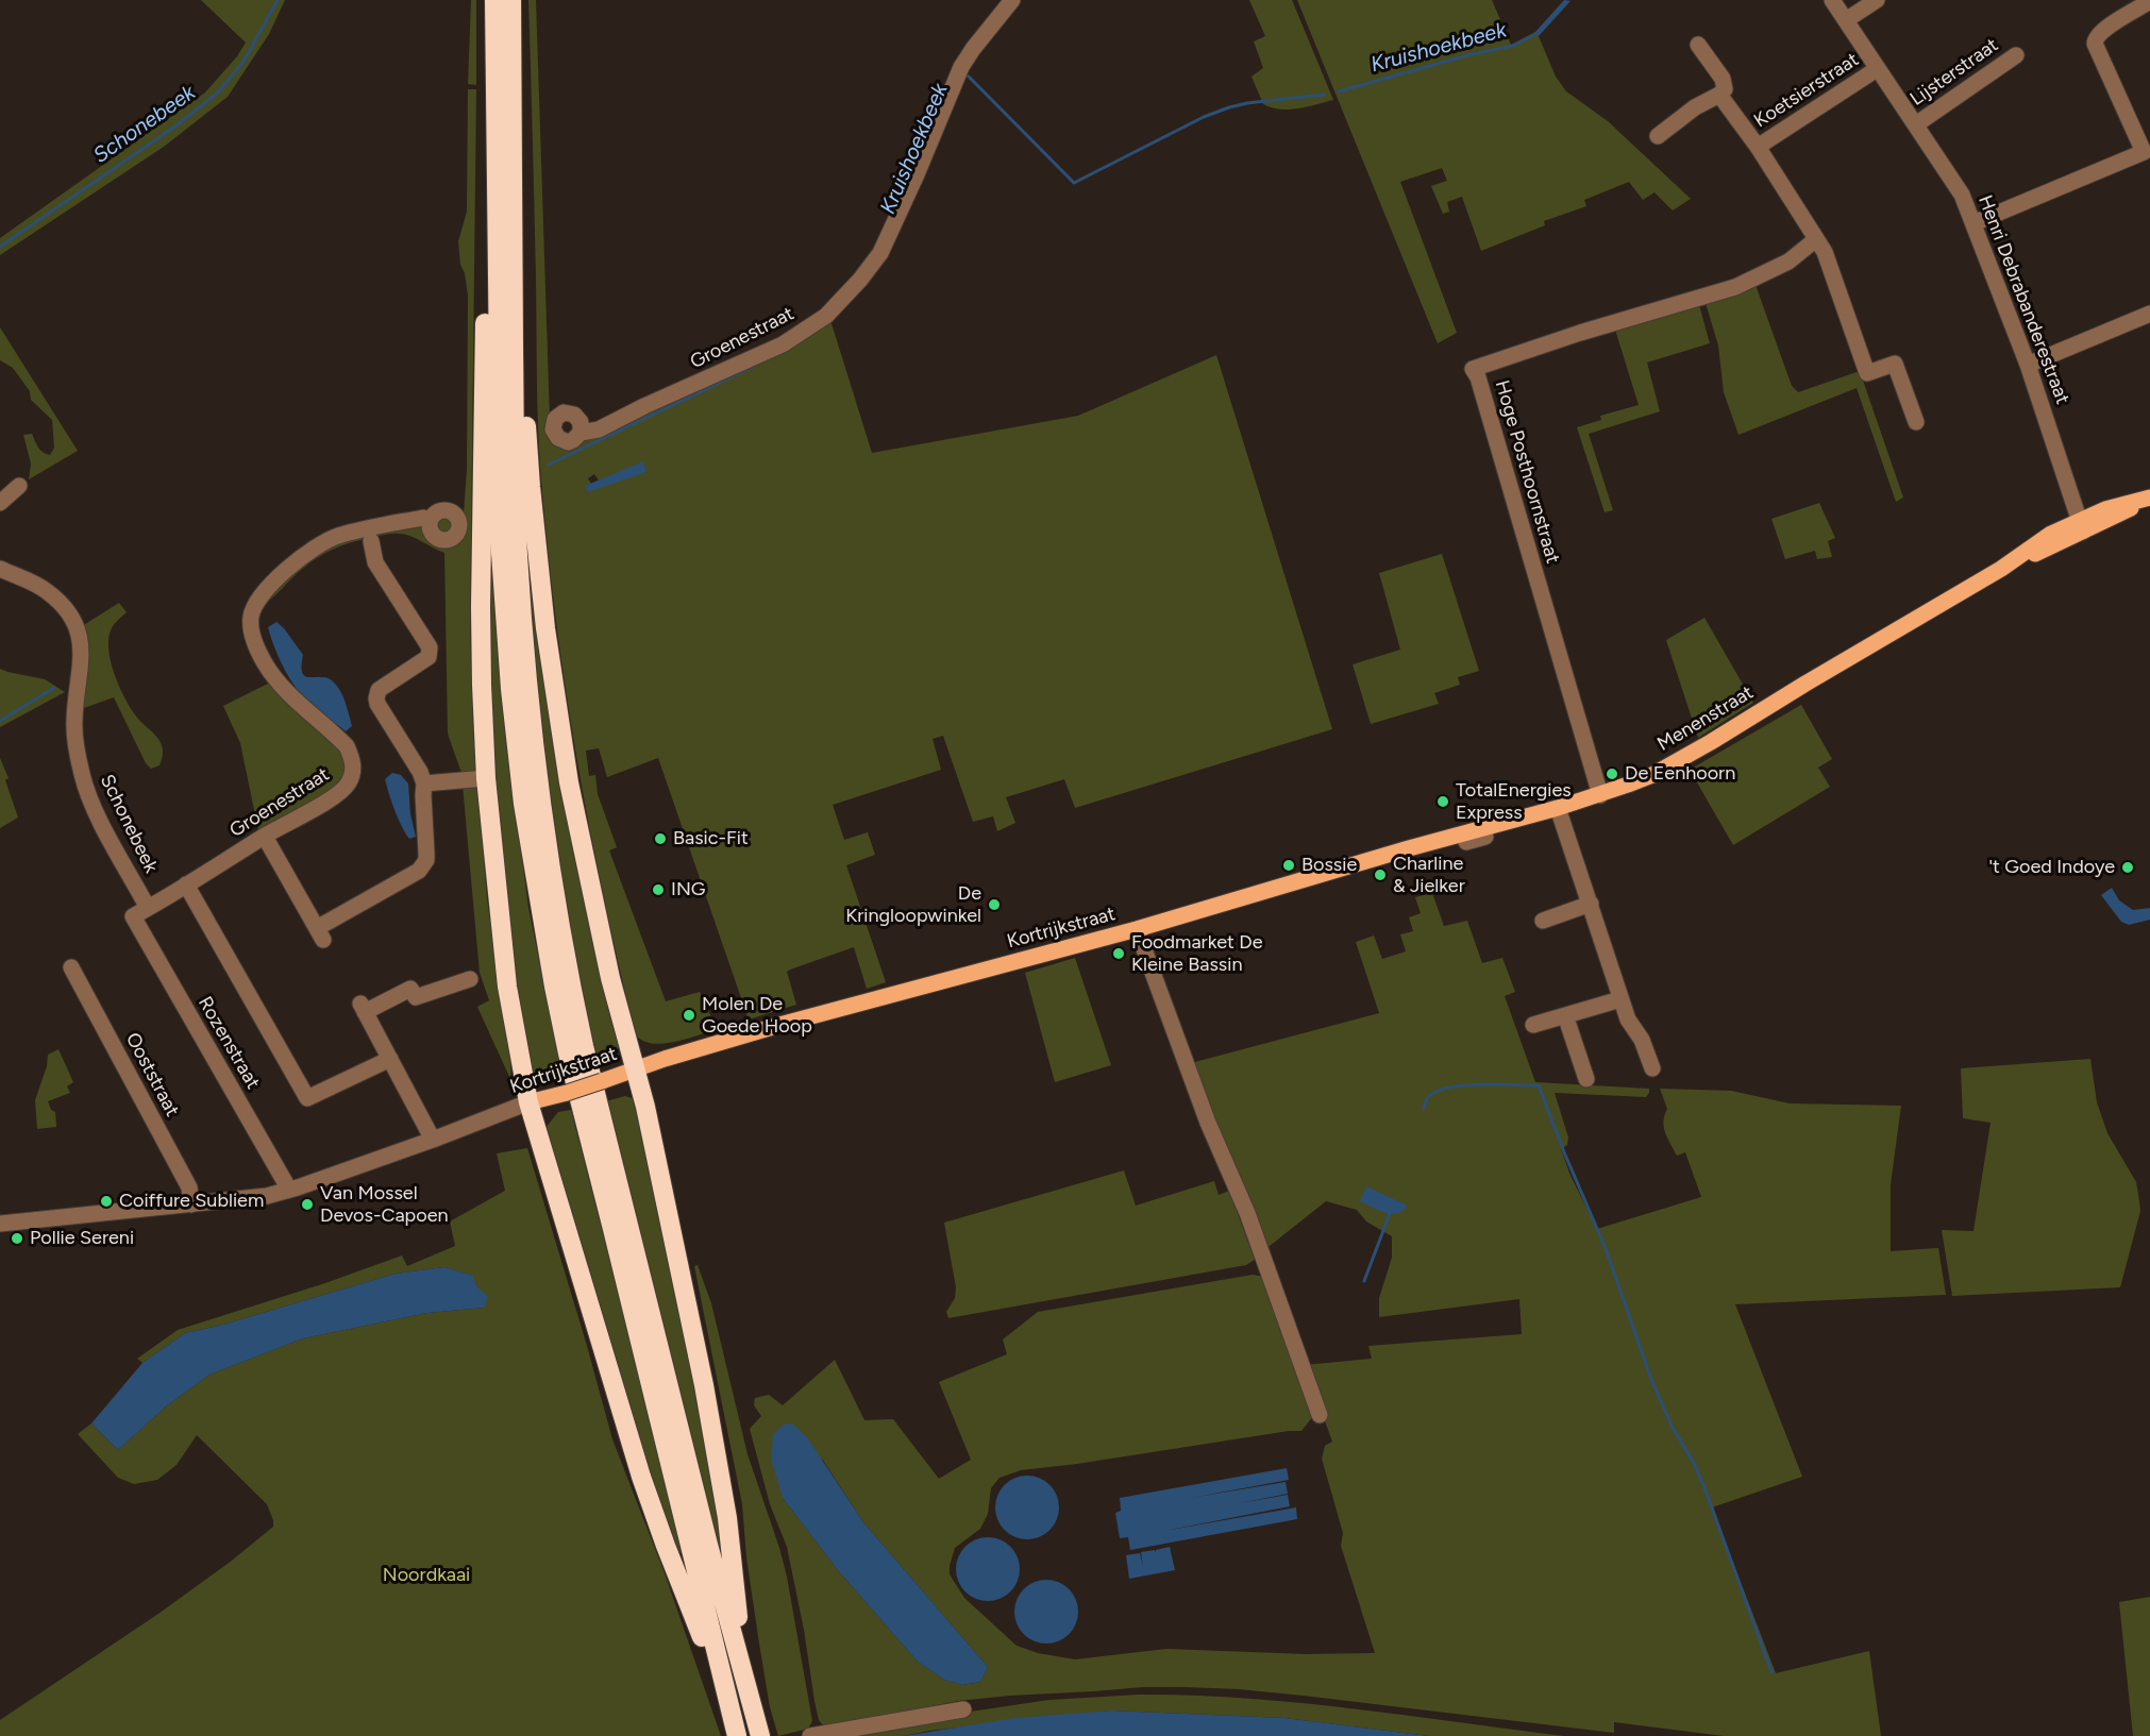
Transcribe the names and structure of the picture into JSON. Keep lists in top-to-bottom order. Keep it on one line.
{"streets":{"main road":["Menenstraat","Kortrijkstraat"],"street":["Lijsterstraat","Koetsierstraat","Henri Debrabanderestraat","Groenestraat","Hoge Posthoornstraat","Schonebeek","Rozenstraat","Ooststraat"]},"crossings":[["Lijsterstraat","Henri Debrabanderestraat"],["Koetsierstraat","Henri Debrabanderestraat"],["Koetsierstraat","Hoge Posthoornstraat"],["Henri Debrabanderestraat","Menenstraat"],["Groenestraat","Schonebeek"],["Groenestraat","Rozenstraat"],["Hoge Posthoornstraat","Menenstraat"],["Menenstraat","Kortrijkstraat"],["Kortrijkstraat","Rozenstraat"],["Kortrijkstraat","Ooststraat"]],"water":["Kruishoekbeek","Schonebeek"],"parks":["Noordkaai"],"places":["De Eenhoorn","TotalEnergies Express","Basic-Fit","Bossie","'t Goed Indoye","Charline & Jielker","ING","De Kringloopwinkel","Foodmarket De Kleine Bassin","Molen De Goede Hoop","Coiffure Subliem","Van Mossel Devos-Capoen","Pollie Sereni"]}
